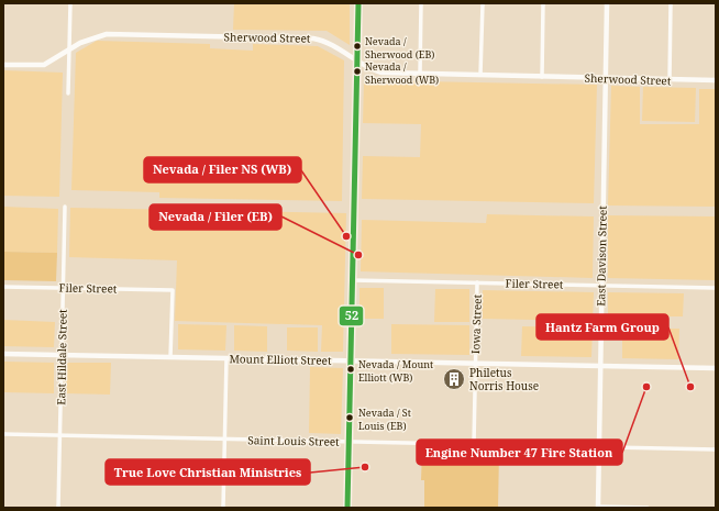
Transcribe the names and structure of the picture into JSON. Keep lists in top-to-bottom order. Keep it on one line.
{"streets":{"street":["Sherwood Street","East Davison Street","Filer Street","Iowa Street","East Hildale Street","Mount Elliott Street","Saint Louis Street"]},"crossings":[["Sherwood Street","East Davison Street"],["East Davison Street","Filer Street"],["East Davison Street","Mount Elliott Street"],["East Davison Street","Saint Louis Street"],["Filer Street","Iowa Street"],["Filer Street","East Hildale Street"],["Filer Street","Mount Elliott Street"],["Iowa Street","Mount Elliott Street"],["Iowa Street","Saint Louis Street"],["East Hildale Street","Mount Elliott Street"],["East Hildale Street","Saint Louis Street"]],"places":{"other":["Nevada / Sherwood (EB)","Nevada / Sherwood (WB)","Nevada / Filer NS (WB)","Nevada / Filer (EB)","Nevada / Mount Elliott (WB)","Engine Number 47 Fire Station","Hantz Farm Group","Nevada / St Louis (EB)","True Love Christian Ministries"],"building":["Philetus Norris House"]},"lines":["transit line 52"]}
